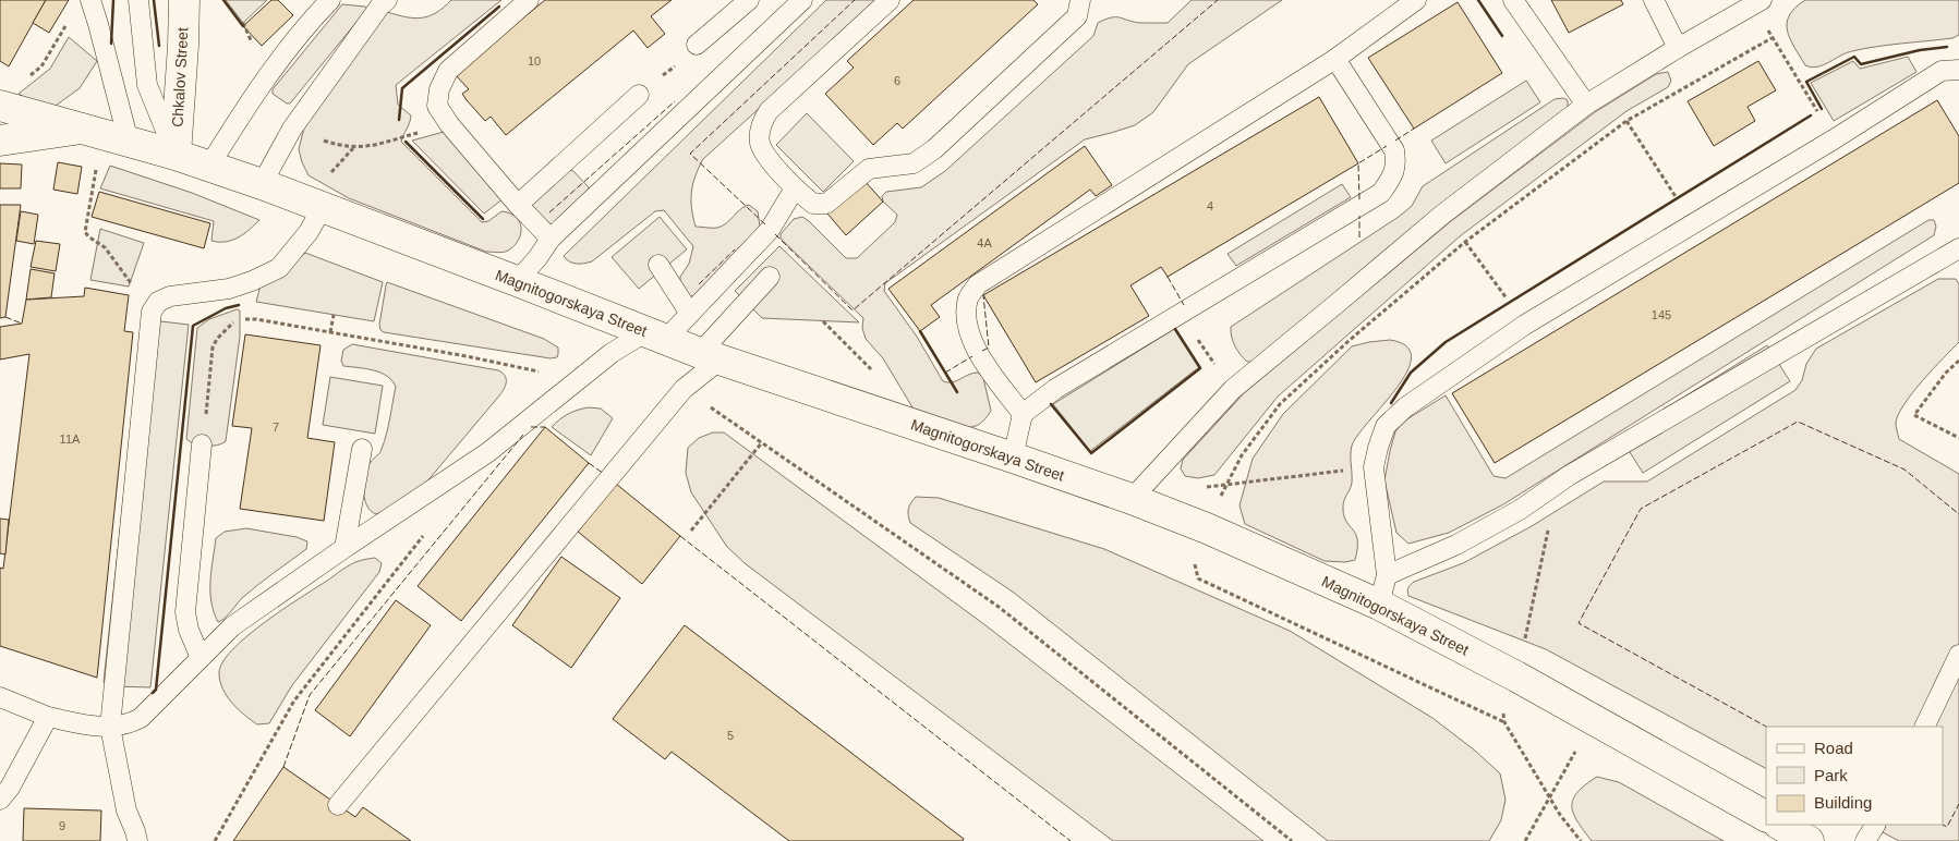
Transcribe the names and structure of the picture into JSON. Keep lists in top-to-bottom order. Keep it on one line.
{"streets":{"main road":["Chkalov Street","Magnitogorskaya Street"]},"crossings":[["Chkalov Street","Magnitogorskaya Street"]],"house_numbers":["10","6","4","4А","145","7","11А","5","9"],"legend":["Road","Park","Building"]}
